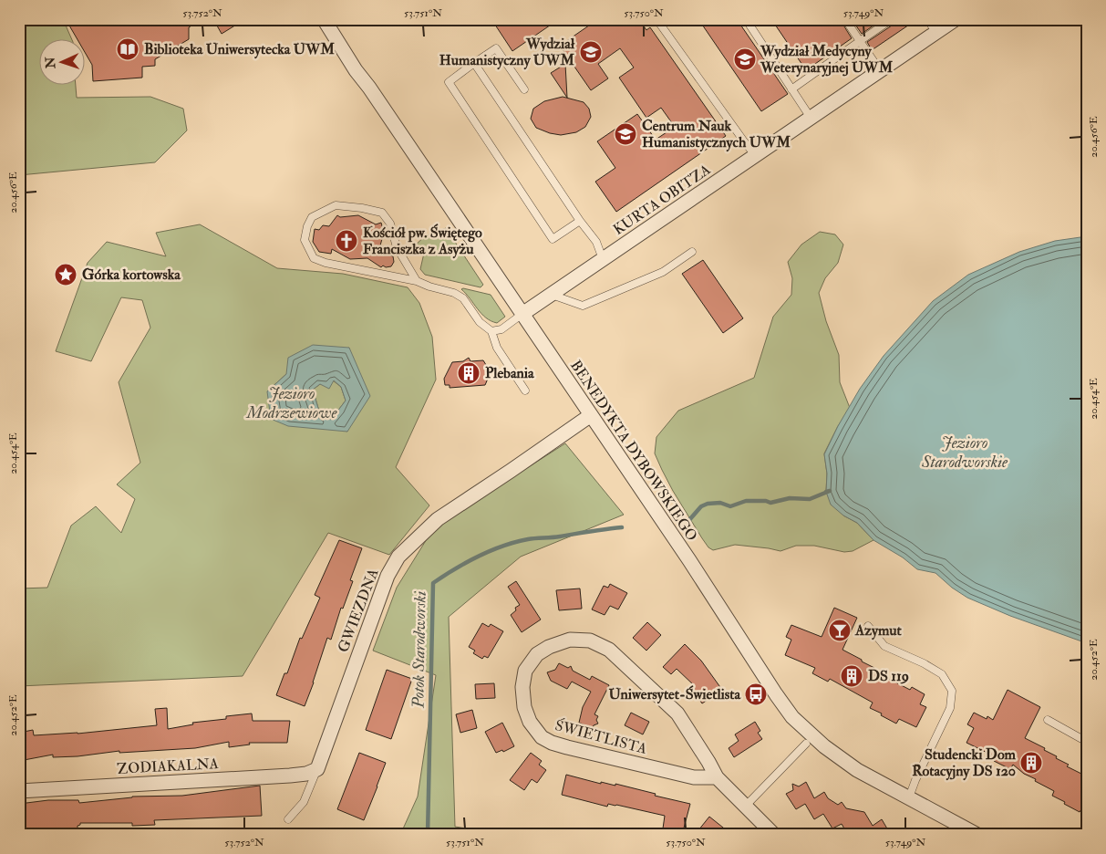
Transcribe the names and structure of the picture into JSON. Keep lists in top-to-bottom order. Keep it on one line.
{"streets":{"street":["KURTA OBITZA","BENEDYKTA DYBOWSKIEGO","GWIEZDNA","ŚWIETLISTA","ZODIAKALNA"]},"crossings":[["KURTA OBITZA","BENEDYKTA DYBOWSKIEGO"],["BENEDYKTA DYBOWSKIEGO","GWIEZDNA"],["GWIEZDNA","ZODIAKALNA"]],"water":["Jezioro Modrzewiowe","Jezioro Starodworskie","Potok Starodworski"],"places":{"library":["Biblioteka Uniwersytecka UWM"],"school or university":["Wydział Humanistyczny UWM","Wydział Medycyny Weterynaryjnej UWM","Centrum Nauk Humanistycznych UWM"],"church":["Kościół pw. Świętego Franciszka z Asyżu"],"place":["Górka kortowska"],"building":["Plebania","DS 119","Studencki Dom Rotacyjny DS 120"],"bar":["Azymut"],"bus stop":["Uniwersytet-Świetlista"]},"north":"left","coordinates":["53.752°N","53.751°N","53.750°N","53.749°N","20.456°E","20.454°E","20.452°E"]}
